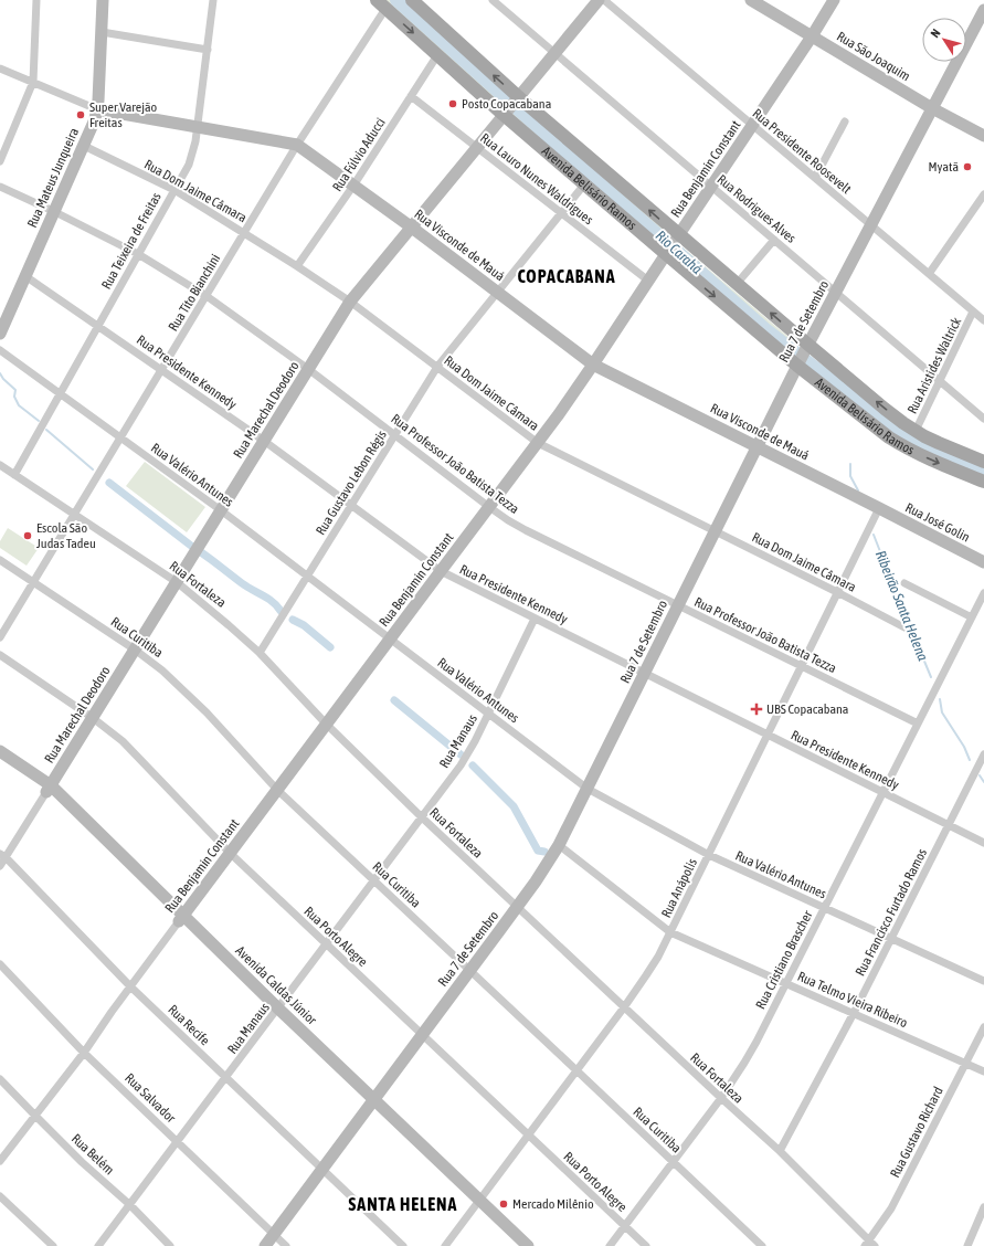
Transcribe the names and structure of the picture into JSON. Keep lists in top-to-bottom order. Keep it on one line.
{"streets":{"main road":["Avenida Belisário Ramos"],"street":["Rua São Joaquim","Rua Presidente Roosevelt","Rua Fúlvio Aducci","Rua Benjamin Constant","Rua Mateus Junqueira","Rua Lauro Nunes Waldrigues","Rua Dom Jaime Câmara","Rua Rodrigues Alves","Rua Teixeira de Freitas","Rua Visconde de Mauá","Rua Tito Bianchini","Rua 7 de Setembro","Rua Aristides Waltrick","Rua Presidente Kennedy","Rua Marechal Deodoro","Rua Professor João Batista Tezza","Rua Valério Antunes","Rua Gustavo Lebon Régis","Rua José Golin","Rua Fortaleza","Rua Curitiba","Rua Manaus","Rua Anápolis","Rua Francisco Furtado Ramos","Rua Porto Alegre","Rua Cristiano Brascher","Avenida Caldas Júnior","Rua Telmo Vieira Ribeiro","Rua Recife","Rua Salvador","Rua Gustavo Richard","Rua Belém"]},"crossings":[["Rua São Joaquim","Rua Benjamin Constant"],["Rua São Joaquim","Rua 7 de Setembro"],["Rua Presidente Roosevelt","Rua Benjamin Constant"],["Rua Presidente Roosevelt","Rua 7 de Setembro"],["Rua Presidente Roosevelt","Rua Aristides Waltrick"],["Rua Fúlvio Aducci","Rua Lauro Nunes Waldrigues"],["Rua Fúlvio Aducci","Avenida Belisário Ramos"],["Rua Fúlvio Aducci","Rua Dom Jaime Câmara"],["Rua Fúlvio Aducci","Rua Visconde de Mauá"],["Rua Benjamin Constant","Rua Lauro Nunes Waldrigues"],["Rua Benjamin Constant","Avenida Belisário Ramos"],["Rua Benjamin Constant","Rua Dom Jaime Câmara"],["Rua Benjamin Constant","Rua Rodrigues Alves"],["Rua Benjamin Constant","Rua Visconde de Mauá"],["Rua Benjamin Constant","Rua Presidente Kennedy"],["Rua Benjamin Constant","Rua Professor João Batista Tezza"],["Rua Benjamin Constant","Rua Valério Antunes"],["Rua Benjamin Constant","Rua Fortaleza"],["Rua Benjamin Constant","Rua Curitiba"],["Rua Benjamin Constant","Rua Porto Alegre"],["Rua Benjamin Constant","Avenida Caldas Júnior"],["Rua Benjamin Constant","Rua Recife"],["Rua Benjamin Constant","Rua Salvador"],["Rua Benjamin Constant","Rua Belém"],["Rua Mateus Junqueira","Rua Dom Jaime Câmara"],["Rua Mateus Junqueira","Rua Visconde de Mauá"],["Rua Mateus Junqueira","Rua Presidente Kennedy"],["Rua Mateus Junqueira","Rua Professor João Batista Tezza"],["Rua Lauro Nunes Waldrigues","Rua Marechal Deodoro"],["Rua Lauro Nunes Waldrigues","Rua Gustavo Lebon Régis"],["Avenida Belisário Ramos","Rua Tito Bianchini"],["Avenida Belisário Ramos","Rua 7 de Setembro"],["Avenida Belisário Ramos","Rua Aristides Waltrick"],["Avenida Belisário Ramos","Rua Marechal Deodoro"],["Avenida Belisário Ramos","Rua Gustavo Lebon Régis"],["Rua Dom Jaime Câmara","Rua Teixeira de Freitas"],["Rua Dom Jaime Câmara","Rua Tito Bianchini"],["Rua Dom Jaime Câmara","Rua 7 de Setembro"],["Rua Dom Jaime Câmara","Rua Marechal Deodoro"],["Rua Dom Jaime Câmara","Rua Gustavo Lebon Régis"],["Rua Dom Jaime Câmara","Rua Anápolis"],["Rua Rodrigues Alves","Rua 7 de Setembro"],["Rua Rodrigues Alves","Rua Aristides Waltrick"],["Rua Rodrigues Alves","Rua Marechal Deodoro"],["Rua Teixeira de Freitas","Rua Visconde de Mauá"],["Rua Teixeira de Freitas","Rua Presidente Kennedy"],["Rua Teixeira de Freitas","Rua Professor João Batista Tezza"],["Rua Teixeira de Freitas","Rua Valério Antunes"],["Rua Teixeira de Freitas","Rua Fortaleza"],["Rua Visconde de Mauá","Rua Tito Bianchini"],["Rua Visconde de Mauá","Rua 7 de Setembro"],["Rua Visconde de Mauá","Rua Marechal Deodoro"],["Rua Visconde de Mauá","Rua Gustavo Lebon Régis"],["Rua Visconde de Mauá","Rua José Golin"],["Rua Visconde de Mauá","Rua Anápolis"],["Rua Tito Bianchini","Rua Presidente Kennedy"],["Rua Tito Bianchini","Rua Professor João Batista Tezza"],["Rua Tito Bianchini","Rua Valério Antunes"],["Rua Tito Bianchini","Rua Fortaleza"],["Rua Tito Bianchini","Rua Curitiba"],["Rua 7 de Setembro","Rua Presidente Kennedy"],["Rua 7 de Setembro","Rua Professor João Batista Tezza"],["Rua 7 de Setembro","Rua Valério Antunes"],["Rua 7 de Setembro","Rua Fortaleza"],["Rua 7 de Setembro","Rua Curitiba"],["Rua 7 de Setembro","Rua Porto Alegre"],["Rua 7 de Setembro","Avenida Caldas Júnior"],["Rua 7 de Setembro","Rua Telmo Vieira Ribeiro"],["Rua 7 de Setembro","Rua Recife"],["Rua 7 de Setembro","Rua Salvador"],["Rua Presidente Kennedy","Rua Marechal Deodoro"],["Rua Presidente Kennedy","Rua Gustavo Lebon Régis"],["Rua Presidente Kennedy","Rua Manaus"],["Rua Presidente Kennedy","Rua Anápolis"],["Rua Presidente Kennedy","Rua Francisco Furtado Ramos"],["Rua Presidente Kennedy","Rua Cristiano Brascher"],["Rua Marechal Deodoro","Rua Professor João Batista Tezza"],["Rua Marechal Deodoro","Rua Valério Antunes"],["Rua Marechal Deodoro","Rua Fortaleza"],["Rua Marechal Deodoro","Rua Curitiba"],["Rua Marechal Deodoro","Rua Porto Alegre"],["Rua Marechal Deodoro","Avenida Caldas Júnior"],["Rua Marechal Deodoro","Rua Recife"],["Rua Professor João Batista Tezza","Rua Gustavo Lebon Régis"],["Rua Professor João Batista Tezza","Rua Anápolis"],["Rua Professor João Batista Tezza","Rua Cristiano Brascher"],["Rua Valério Antunes","Rua Gustavo Lebon Régis"],["Rua Valério Antunes","Rua Manaus"],["Rua Valério Antunes","Rua Anápolis"],["Rua Valério Antunes","Rua Francisco Furtado Ramos"],["Rua Valério Antunes","Rua Cristiano Brascher"],["Rua Gustavo Lebon Régis","Rua Fortaleza"],["Rua José Golin","Rua Anápolis"],["Rua Fortaleza","Rua Manaus"],["Rua Fortaleza","Rua Anápolis"],["Rua Fortaleza","Rua Francisco Furtado Ramos"],["Rua Fortaleza","Rua Cristiano Brascher"],["Rua Fortaleza","Rua Gustavo Richard"],["Rua Curitiba","Rua Manaus"],["Rua Curitiba","Rua Anápolis"],["Rua Curitiba","Rua Cristiano Brascher"],["Rua Manaus","Rua Porto Alegre"],["Rua Manaus","Avenida Caldas Júnior"],["Rua Manaus","Rua Recife"],["Rua Manaus","Rua Salvador"],["Rua Manaus","Rua Belém"],["Rua Anápolis","Rua Porto Alegre"],["Rua Anápolis","Avenida Caldas Júnior"],["Rua Anápolis","Rua Telmo Vieira Ribeiro"],["Rua Francisco Furtado Ramos","Rua Telmo Vieira Ribeiro"],["Rua Porto Alegre","Rua Cristiano Brascher"],["Rua Cristiano Brascher","Rua Telmo Vieira Ribeiro"],["Rua Telmo Vieira Ribeiro","Rua Gustavo Richard"]],"districts":["COPACABANA","SANTA HELENA"],"water":["Rio Carahá","Ribeirão Santa Helena"],"places":{"other":["Posto Copacabana","Super Varejão Freitas","Myatã","Escola São Judas Tadeu","Mercado Milênio"],"health":["UBS Copacabana"]},"north":"top left"}
